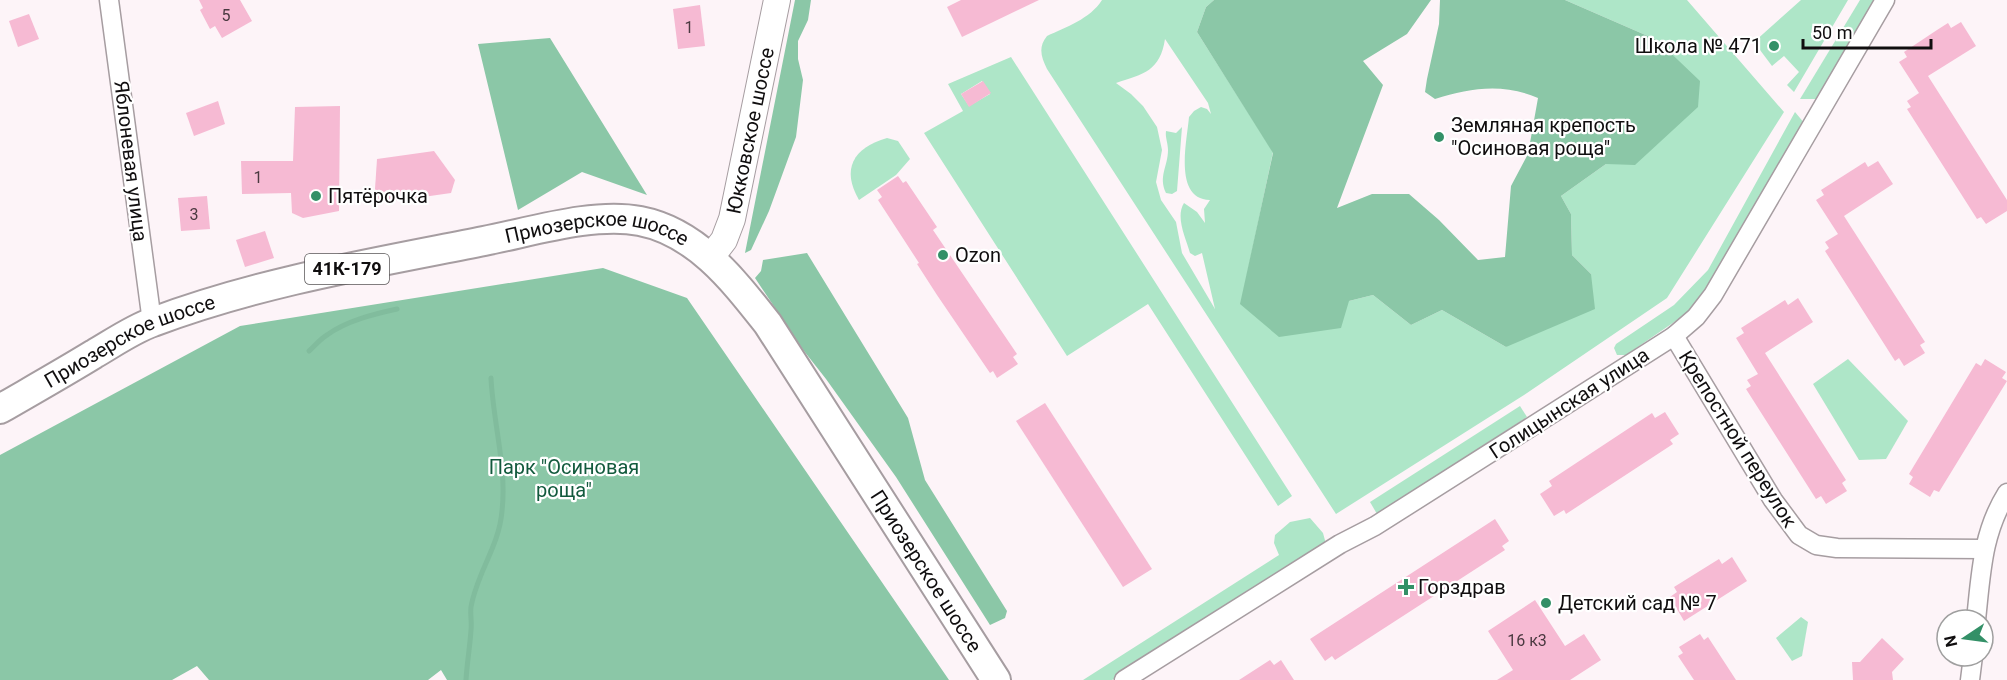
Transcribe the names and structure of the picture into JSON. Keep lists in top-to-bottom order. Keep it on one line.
{"streets":{"main road":["Юкковское шоссе","Приозерское шоссе","41К-179"],"street":["Яблоневая улица","Голицынская улица","Крепостной переулок"]},"crossings":[["Юкковское шоссе","Приозерское шоссе"],["Яблоневая улица","Приозерское шоссе"],["Голицынская улица","Крепостной переулок"]],"parks":["Парк \"Осиновая роща\""],"places":{"other":["Школа № 471","Земляная крепость \"Осиновая роща\"","Пятёрочка","Ozon","Детский сад № 7"],"health":["Горздрав"]},"house_numbers":["5","1","1","3","16 к3"],"scale_bar":"50 m","north":"left"}
